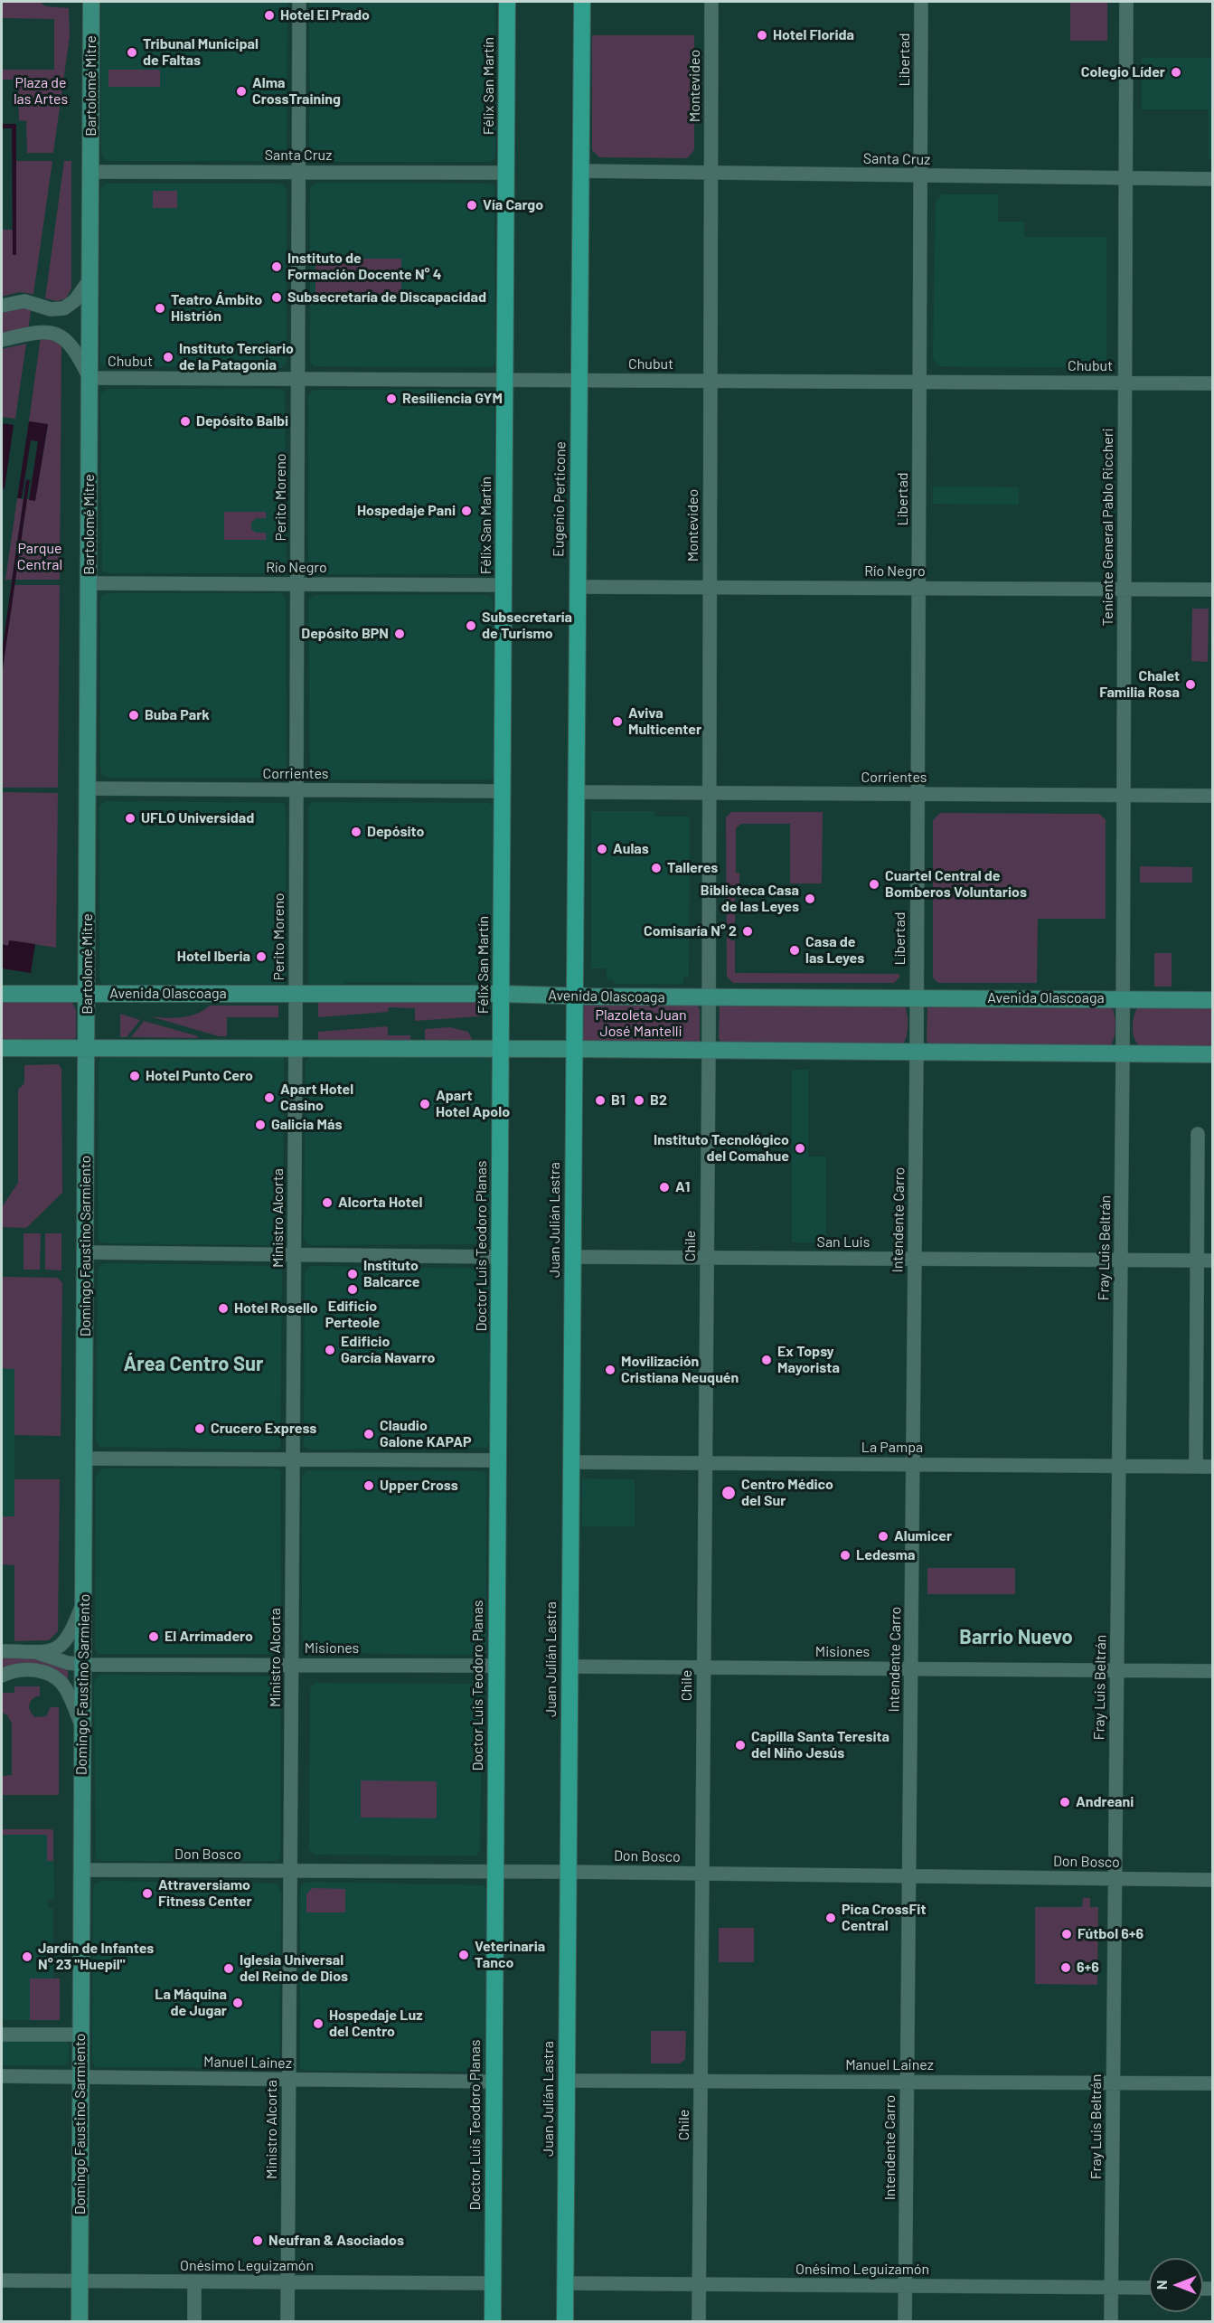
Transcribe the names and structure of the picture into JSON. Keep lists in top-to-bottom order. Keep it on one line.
{"streets":{"highway":["Félix San Martín","Eugenio Perticone","Juan Julián Lastra","Doctor Luis Teodoro Planas"],"main road":["Bartolomé Mitre","Avenida Olascoaga","Domingo Faustino Sarmiento"],"street":["Libertad","Montevideo","Santa Cruz","Chubut","Perito Moreno","Teniente General Pablo Riccheri","Río Negro","Corrientes","Ministro Alcorta","Intendente Carro","San Luis","Chile","Fray Luis Beltrán","La Pampa","Misiones","Don Bosco","Manuel Lainez","Onésimo Leguizamón"]},"crossings":[["Libertad","Santa Cruz"],["Libertad","Chubut"],["Libertad","Río Negro"],["Libertad","Corrientes"],["Libertad","Avenida Olascoaga"],["Libertad","Intendente Carro"],["Bartolomé Mitre","Santa Cruz"],["Bartolomé Mitre","Chubut"],["Bartolomé Mitre","Río Negro"],["Bartolomé Mitre","Corrientes"],["Bartolomé Mitre","Avenida Olascoaga"],["Bartolomé Mitre","Domingo Faustino Sarmiento"],["Félix San Martín","Santa Cruz"],["Félix San Martín","Chubut"],["Félix San Martín","Río Negro"],["Félix San Martín","Corrientes"],["Félix San Martín","Avenida Olascoaga"],["Félix San Martín","Doctor Luis Teodoro Planas"],["Montevideo","Santa Cruz"],["Montevideo","Chubut"],["Montevideo","Río Negro"],["Montevideo","Corrientes"],["Montevideo","Avenida Olascoaga"],["Montevideo","Chile"],["Santa Cruz","Perito Moreno"],["Santa Cruz","Eugenio Perticone"],["Santa Cruz","Teniente General Pablo Riccheri"],["Chubut","Perito Moreno"],["Chubut","Eugenio Perticone"],["Chubut","Teniente General Pablo Riccheri"],["Perito Moreno","Río Negro"],["Perito Moreno","Corrientes"],["Perito Moreno","Avenida Olascoaga"],["Perito Moreno","Ministro Alcorta"],["Eugenio Perticone","Río Negro"],["Eugenio Perticone","Corrientes"],["Eugenio Perticone","Avenida Olascoaga"],["Eugenio Perticone","Juan Julián Lastra"],["Teniente General Pablo Riccheri","Río Negro"],["Teniente General Pablo Riccheri","Corrientes"],["Teniente General Pablo Riccheri","Avenida Olascoaga"],["Teniente General Pablo Riccheri","Fray Luis Beltrán"],["Avenida Olascoaga","Ministro Alcorta"],["Avenida Olascoaga","Juan Julián Lastra"],["Avenida Olascoaga","Intendente Carro"],["Ministro Alcorta","Misiones"],["Ministro Alcorta","Don Bosco"],["Ministro Alcorta","Manuel Lainez"],["Ministro Alcorta","Onésimo Leguizamón"],["Juan Julián Lastra","San Luis"],["Juan Julián Lastra","La Pampa"],["Juan Julián Lastra","Misiones"],["Juan Julián Lastra","Don Bosco"],["Juan Julián Lastra","Manuel Lainez"],["Juan Julián Lastra","Onésimo Leguizamón"],["Intendente Carro","San Luis"],["Intendente Carro","La Pampa"],["Intendente Carro","Misiones"],["Intendente Carro","Don Bosco"],["Intendente Carro","Manuel Lainez"],["Intendente Carro","Onésimo Leguizamón"],["San Luis","Chile"],["San Luis","Fray Luis Beltrán"],["Domingo Faustino Sarmiento","Misiones"],["Domingo Faustino Sarmiento","Don Bosco"],["Domingo Faustino Sarmiento","Manuel Lainez"],["Domingo Faustino Sarmiento","Onésimo Leguizamón"],["Doctor Luis Teodoro Planas","Misiones"],["Doctor Luis Teodoro Planas","Don Bosco"],["Doctor Luis Teodoro Planas","Manuel Lainez"],["Doctor Luis Teodoro Planas","Onésimo Leguizamón"],["Chile","La Pampa"],["Chile","Misiones"],["Chile","Don Bosco"],["Chile","Manuel Lainez"],["Chile","Onésimo Leguizamón"],["Fray Luis Beltrán","La Pampa"],["Fray Luis Beltrán","Misiones"],["Fray Luis Beltrán","Don Bosco"],["Fray Luis Beltrán","Manuel Lainez"],["Fray Luis Beltrán","Onésimo Leguizamón"]],"districts":["Área Centro Sur","Barrio Nuevo"],"parks":["Plaza de las Artes","Parque Central","Plazoleta Juan José Mantelli"],"places":["Hotel El Prado","Hotel Florida","Tribunal Municipal de Faltas","Colegio Líder","Alma CrossTraining","Vía Cargo","Instituto de Formación Docente N° 4","Subsecretaría de Discapacidad","Teatro Ámbito Histrión","Instituto Terciario de la Patagonia","Resiliencia GYM","Depósito Balbi","Hospedaje Pani","Subsecretaría de Turismo","Depósito BPN","Chalet Familia Rosa","Buba Park","Aviva Multicenter","UFLO Universidad","Depósito","Aulas","Talleres","Cuartel Central de Bomberos Voluntarios","Biblioteca Casa de las Leyes","Comisaría N° 2","Casa de las Leyes","Hotel Iberia","Hotel Punto Cero","Apart Hotel Casino","B1","B2","Apart Hotel Apolo","Galicia Más","Instituto Tecnológico del Comahue","A1","Alcorta Hotel","Instituto Balcarce","Edificio Perteole","Hotel Rosello","Edificio García Navarro","Ex Topsy Mayorista","Movilización Cristiana Neuquén","Crucero Express","Claudio Galone KAPAP","Upper Cross","Centro Médico del Sur","Alumicer","Ledesma","El Arrimadero","Capilla Santa Teresita del Niño Jesús","Andreani","Attraversiamo Fitness Center","Pica CrossFit Central","Fútbol 6+6","Veterinaria Tanco","Jardín de Infantes N° 23 \"Huepil\"","6+6","Iglesia Universal del Reino de Dios","La Máquina de Jugar","Hospedaje Luz del Centro","Neufran & Asociados"],"north":"left"}
